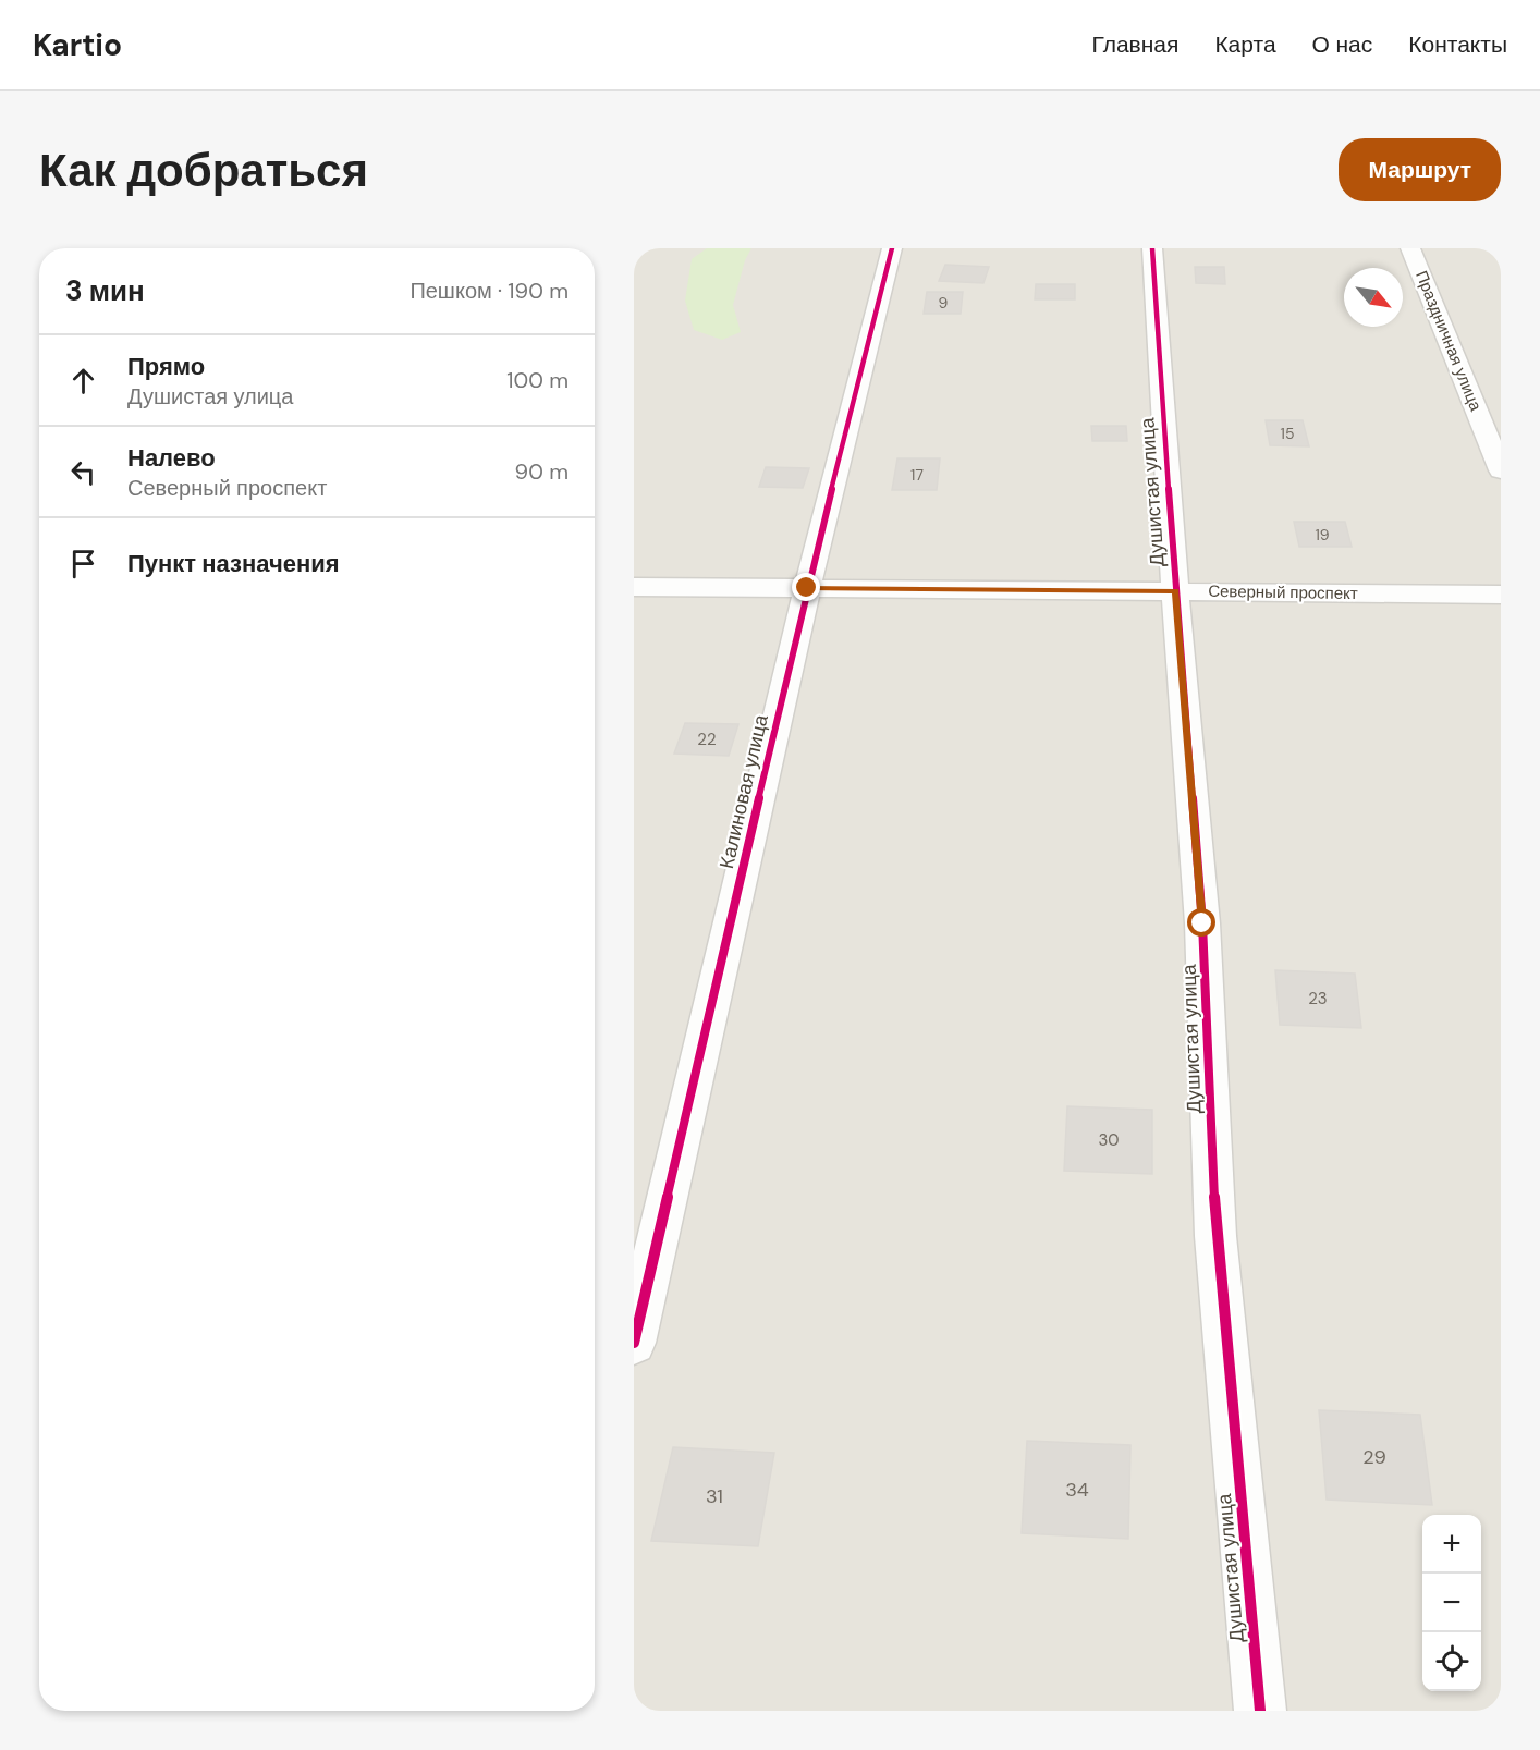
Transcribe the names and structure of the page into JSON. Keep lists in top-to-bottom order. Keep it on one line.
{"streets":{"street":["Праздничная улица","Душистая улица","Северный проспект","Калиновая улица"]},"crossings":[["Душистая улица","Северный проспект"],["Северный проспект","Калиновая улица"]],"house_numbers":["9","15","17","19","22","23","30","29","34","31"],"north":"bottom right","page":{"header":"Kartio","nav":["Главная","Карта","О нас","Контакты"],"buttons":"Маршрут","title":"Как добраться","heading":["3 мин","Пешком · 190 m"],"list":[["Прямо","Душистая улица","100 m"],["Налево","Северный проспект","90 m"],"Пункт назначения"],"map_buttons":["+","−"]}}
